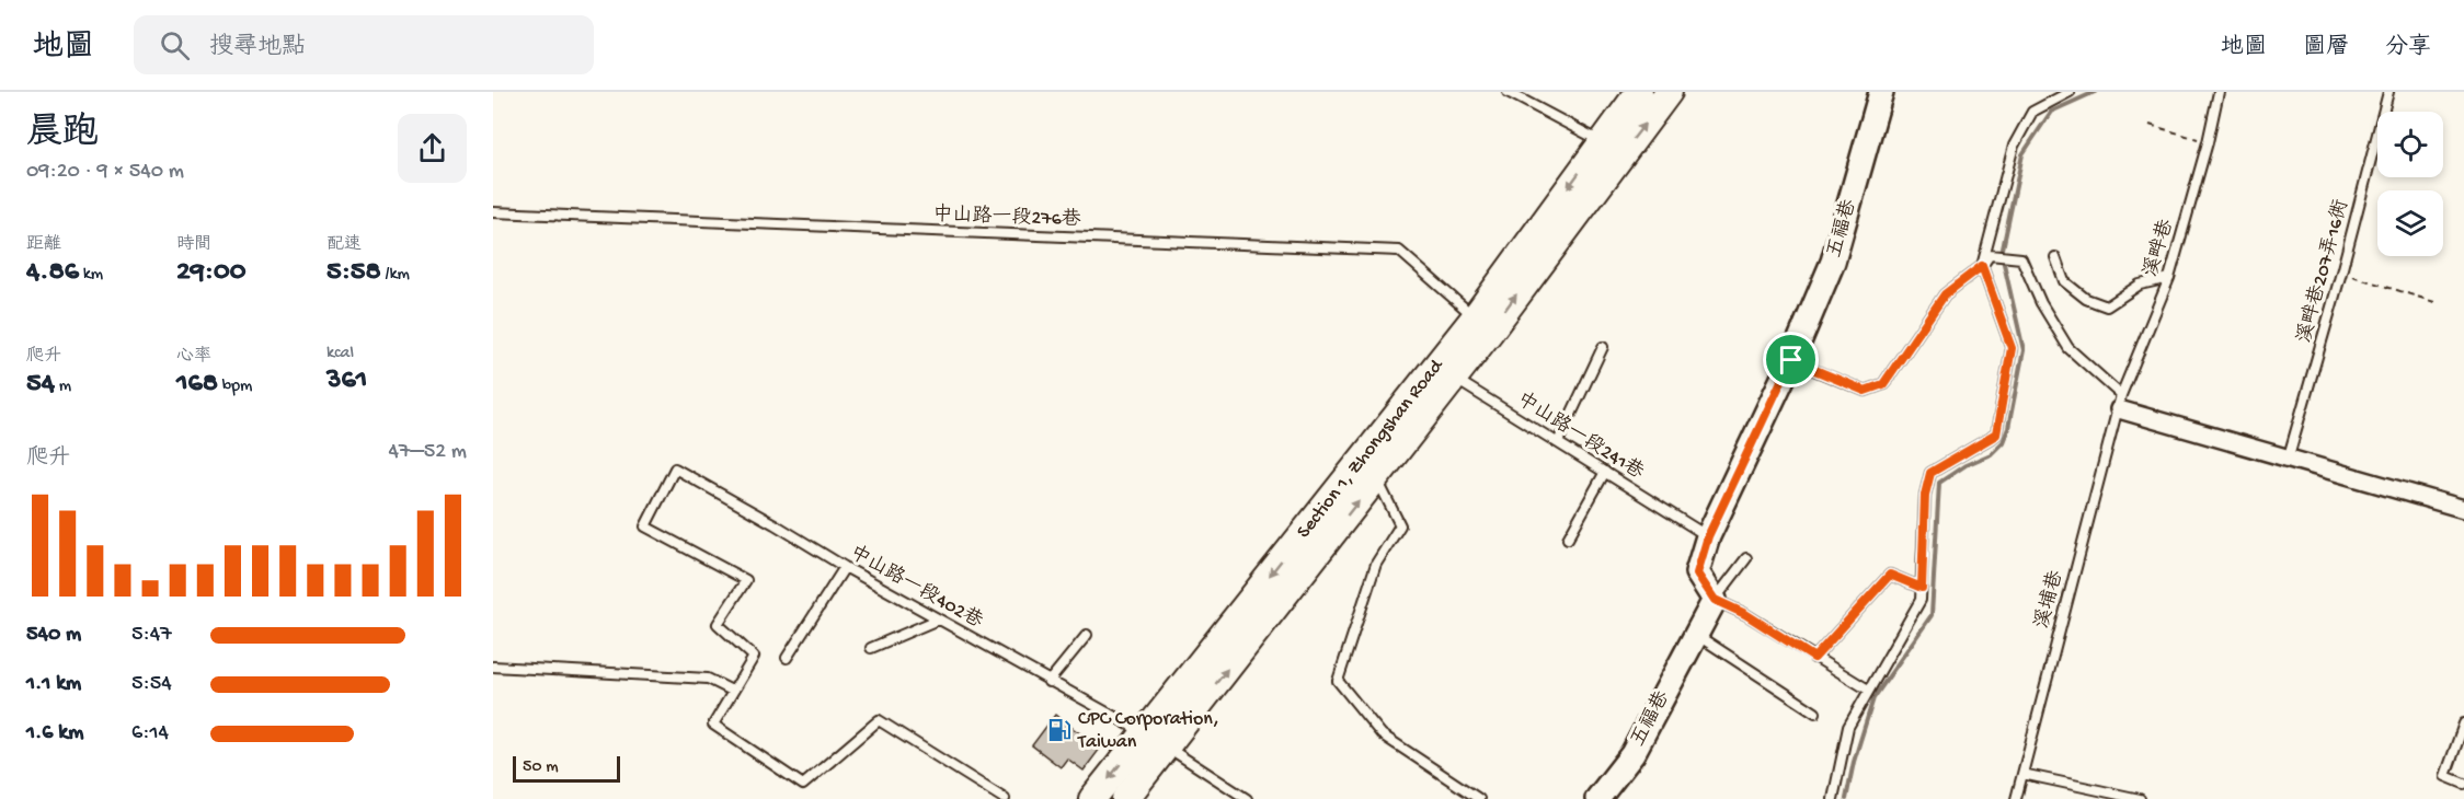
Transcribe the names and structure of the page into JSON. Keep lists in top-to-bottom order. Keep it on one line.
{"streets":{"main road":["Section 1, Zhongshan Road"],"street":["五福巷"],"lane":["中山路一段276巷","溪畔巷","溪畔巷207弄16衖","中山路一段241巷","中山路一段402巷","溪埔巷"]},"crossings":[["中山路一段276巷","Section 1, Zhongshan Road"],["五福巷","中山路一段241巷"],["溪畔巷","溪埔巷"],["中山路一段241巷","Section 1, Zhongshan Road"],["Section 1, Zhongshan Road","中山路一段402巷"]],"places":{"fuel station":["CPC Corporation, Taiwan"]},"scale_bar":"50 m","page":{"header":"地圖","search":"搜尋地點","nav":["地圖","圖層","分享"],"heading":["晨跑","09:20 · 9 × 540 m"],"stats":[["距離","4.86 km"],["時間","29:00"],["配速","5:58 /km"],["爬升","54 m"],["心率","168 bpm"],["kcal","361"]],"chart":["爬升","47–52 m"],"list":[{"name":"540 m","note":"5:47"},{"name":"1.1 km","note":"5:54"},{"name":"1.6 km","note":"6:14"}],"scale":"50 m"}}
